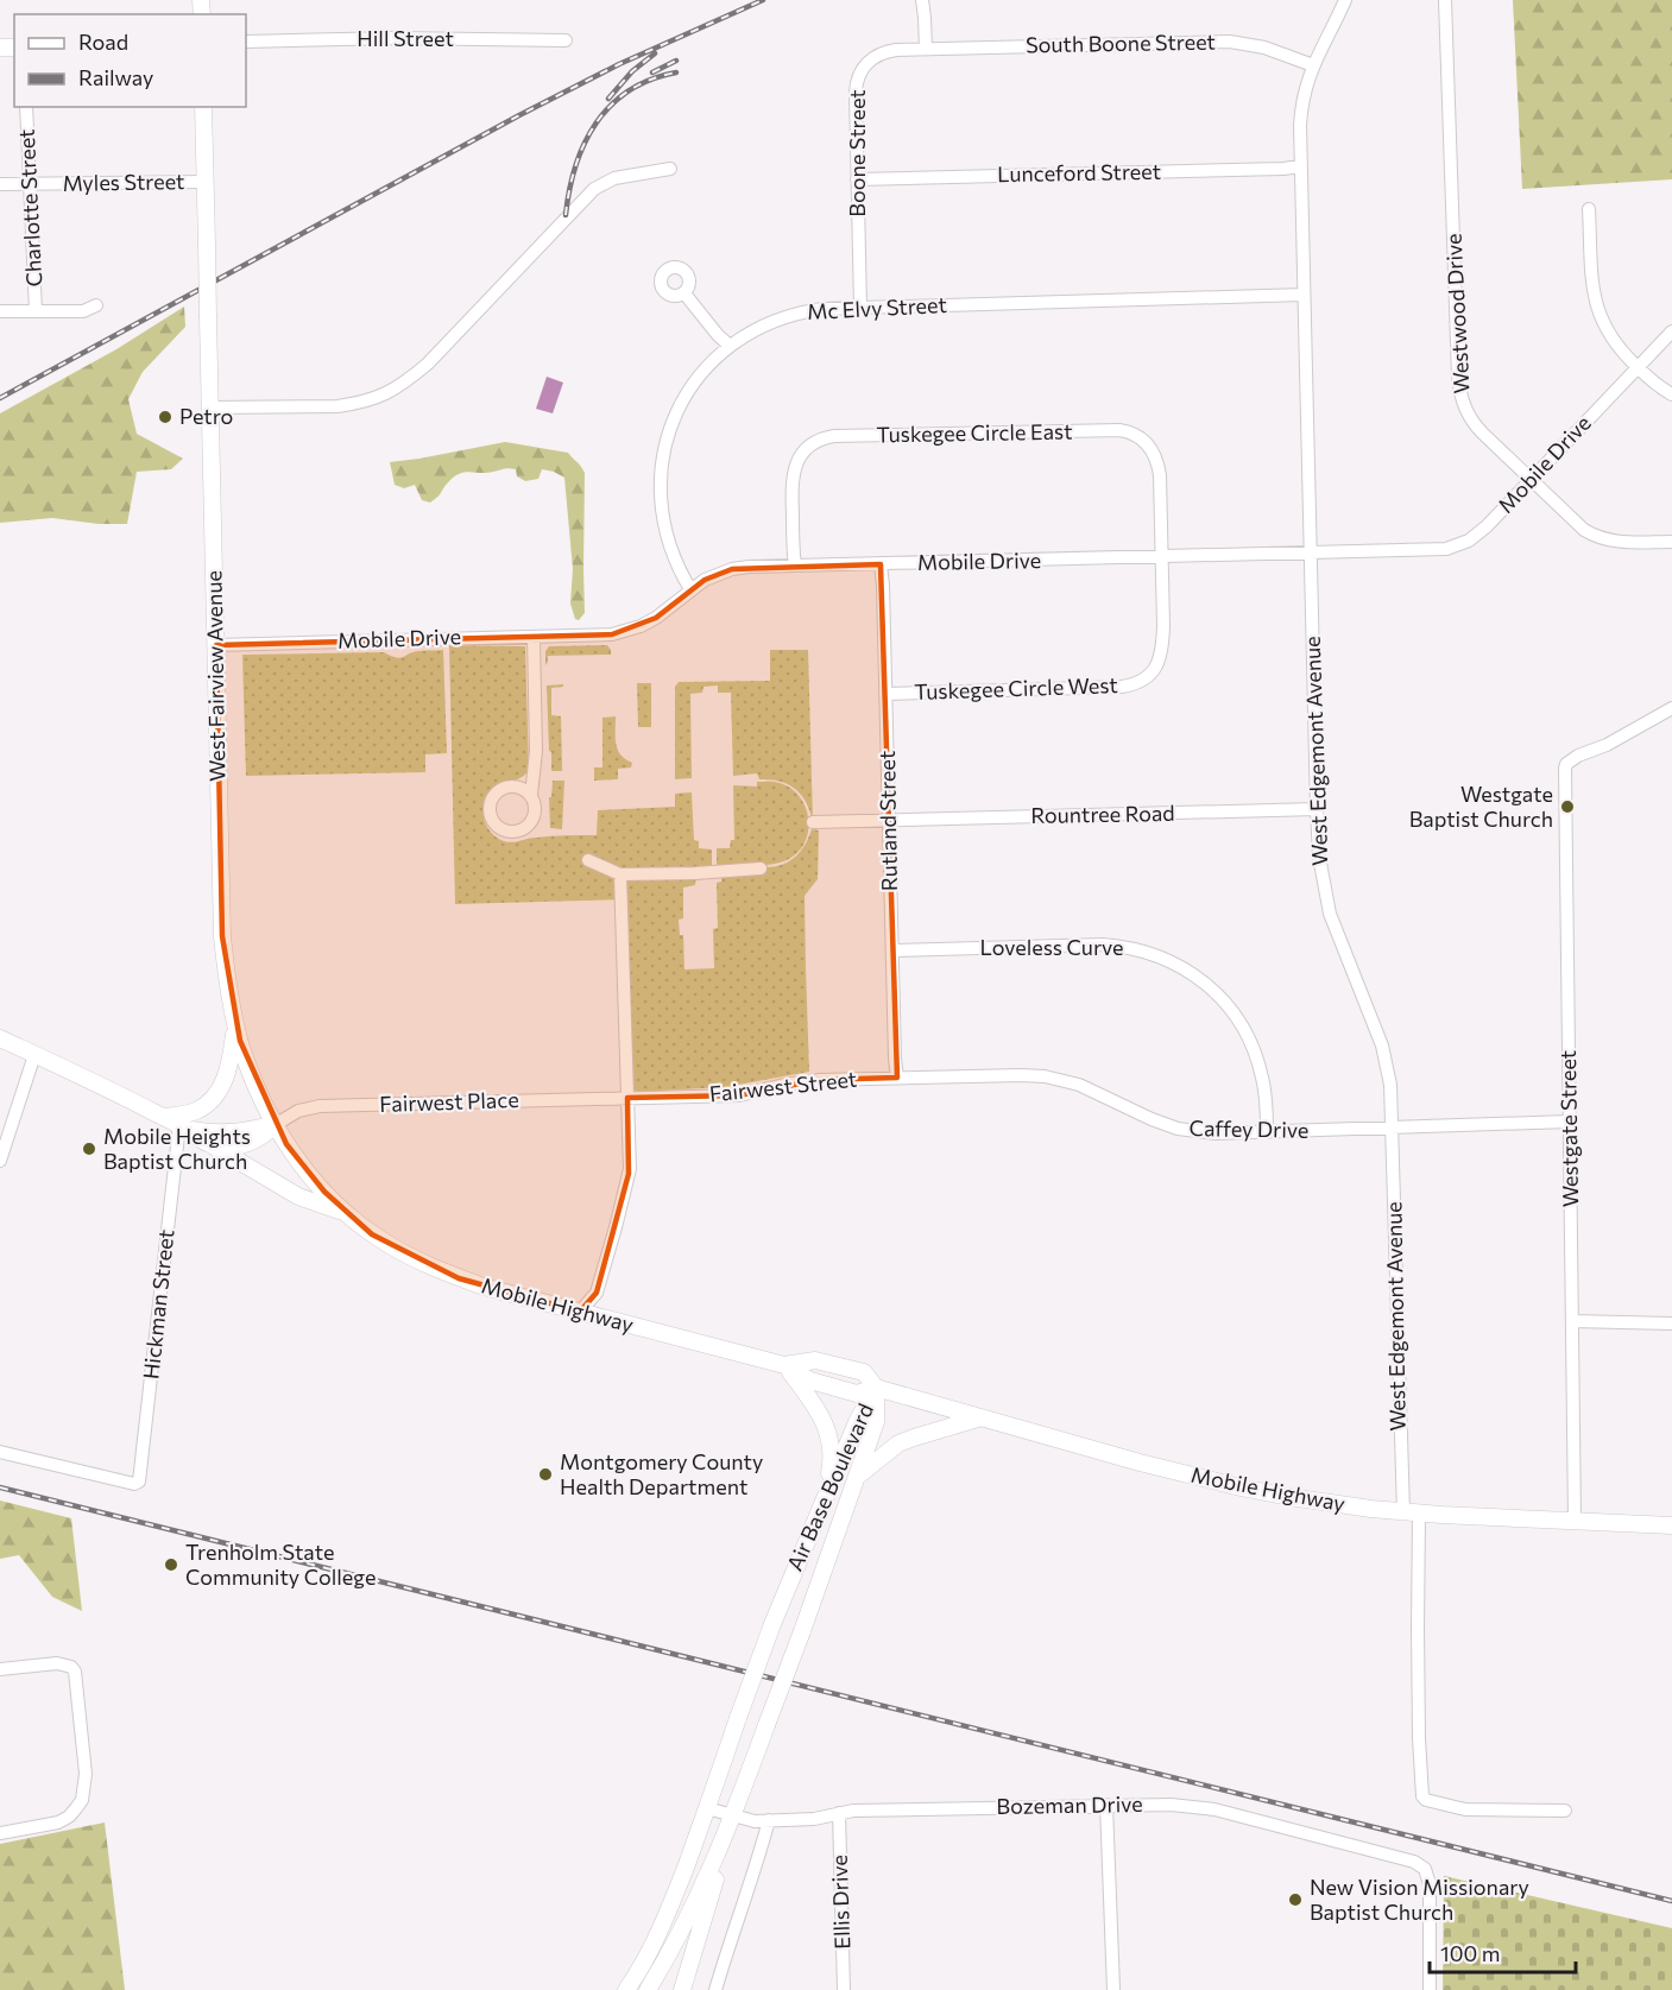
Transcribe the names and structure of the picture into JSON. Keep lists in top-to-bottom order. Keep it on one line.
{"streets":{"main road":["West Fairview Avenue","Mobile Highway","Air Base Boulevard"],"street":["Hill Street","South Boone Street","Boone Street","Lunceford Street","Myles Street","Charlotte Street","Mc Elvy Street","Westwood Drive","Tuskegee Circle East","Mobile Drive","Tuskegee Circle West","West Edgemont Avenue","Rountree Road","Rutland Street","Loveless Curve","Fairwest Street","Fairwest Place","Westgate Street","Caffey Drive","Hickman Street","Bozeman Drive","Ellis Drive"]},"crossings":[["South Boone Street","Boone Street"],["South Boone Street","West Edgemont Avenue"],["Boone Street","Lunceford Street"],["Boone Street","Mc Elvy Street"],["Lunceford Street","West Edgemont Avenue"],["Myles Street","Charlotte Street"],["Myles Street","West Fairview Avenue"],["Mc Elvy Street","Mobile Drive"],["Mc Elvy Street","West Edgemont Avenue"],["Westwood Drive","Mobile Drive"],["Tuskegee Circle East","Mobile Drive"],["Tuskegee Circle East","Tuskegee Circle West"],["Mobile Drive","West Fairview Avenue"],["Mobile Drive","Tuskegee Circle West"],["Mobile Drive","West Edgemont Avenue"],["Mobile Drive","Rutland Street"],["West Fairview Avenue","Fairwest Place"],["West Fairview Avenue","Mobile Highway"],["Tuskegee Circle West","Rutland Street"],["West Edgemont Avenue","Rountree Road"],["West Edgemont Avenue","Caffey Drive"],["West Edgemont Avenue","Mobile Highway"],["Rountree Road","Rutland Street"],["Rutland Street","Loveless Curve"],["Rutland Street","Fairwest Street"],["Rutland Street","Caffey Drive"],["Loveless Curve","Caffey Drive"],["Fairwest Street","Fairwest Place"],["Fairwest Street","Caffey Drive"],["Westgate Street","Caffey Drive"],["Westgate Street","Mobile Highway"],["Mobile Highway","Air Base Boulevard"],["Air Base Boulevard","Bozeman Drive"],["Bozeman Drive","Ellis Drive"]],"places":["Petro","Westgate Baptist Church","Mobile Heights Baptist Church","Montgomery County Health Department","Trenholm State Community College","New Vision Missionary Baptist Church"],"legend":["Road","Railway"],"scale_bar":"100 m"}
